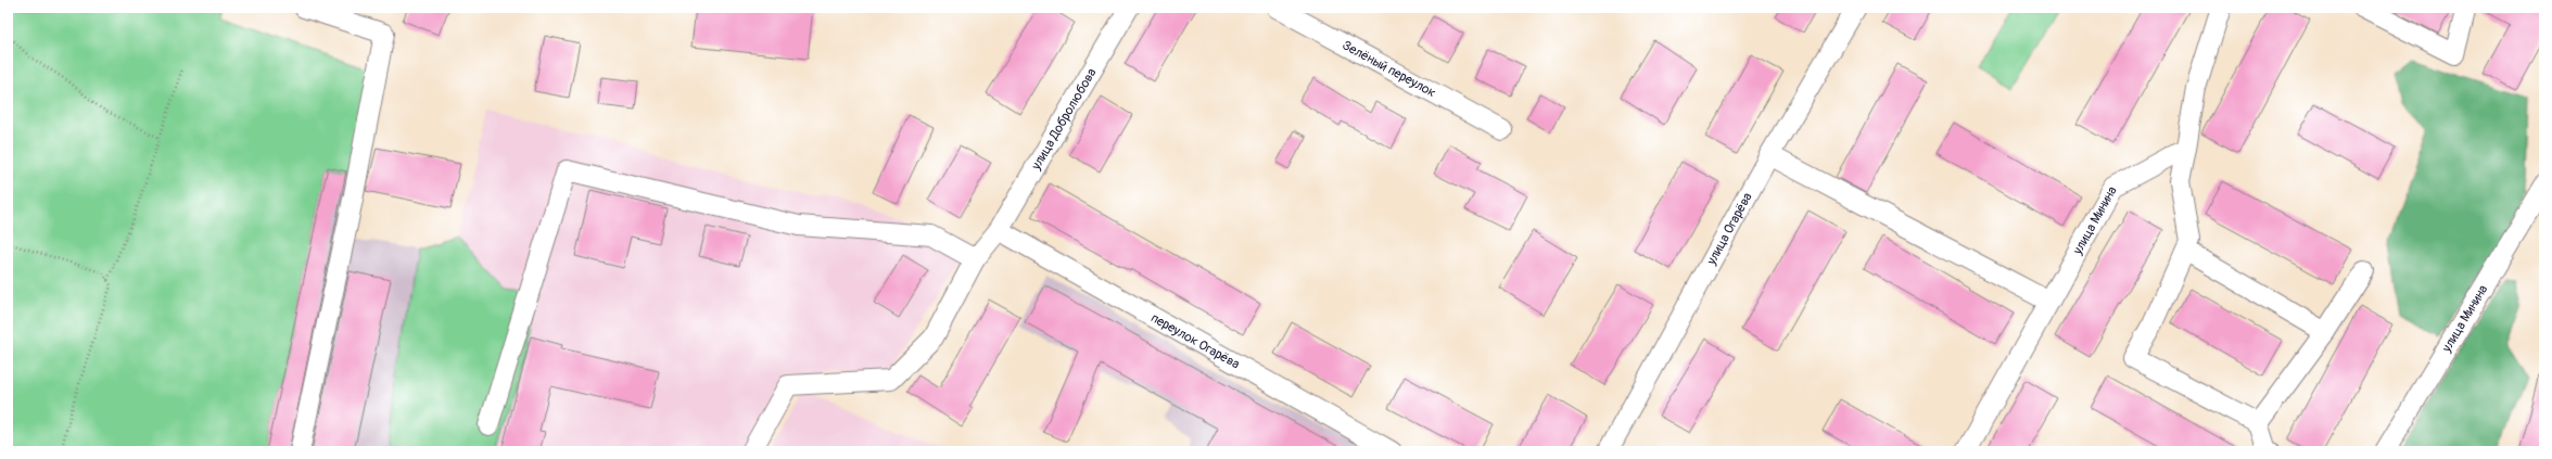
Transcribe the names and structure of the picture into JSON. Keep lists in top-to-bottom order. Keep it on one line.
{"streets":{"street":["Зелёный переулок","улица Добролюбова","улица Минина","улица Огарёва","переулок Огарёва"]},"crossings":[["улица Добролюбова","переулок Огарёва"]]}
